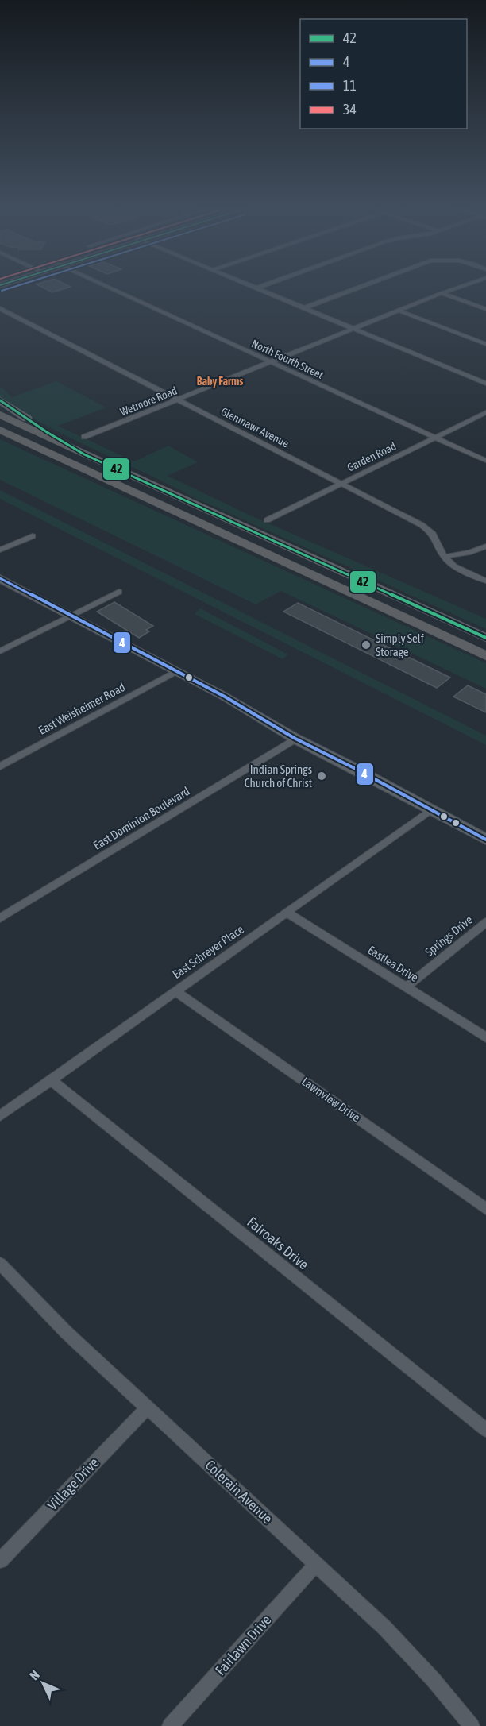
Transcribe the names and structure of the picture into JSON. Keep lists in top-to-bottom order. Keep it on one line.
{"streets":{"street":["North Fourth Street","Wetmore Road","Glenmawr Avenue","Garden Road","East Weisheimer Road","East Dominion Boulevard","Springs Drive","East Schreyer Place","Eastlea Drive","Lawnview Drive","Fairoaks Drive","Village Drive","Colerain Avenue","Fairlawn Drive"]},"crossings":[["North Fourth Street","Wetmore Road"],["North Fourth Street","Garden Road"],["Wetmore Road","Glenmawr Avenue"],["Glenmawr Avenue","Garden Road"],["Springs Drive","Eastlea Drive"],["East Schreyer Place","Eastlea Drive"],["East Schreyer Place","Lawnview Drive"],["East Schreyer Place","Fairoaks Drive"],["Village Drive","Colerain Avenue"],["Colerain Avenue","Fairlawn Drive"]],"districts":["Baby Farms"],"places":["Simply Self Storage","Indian Springs Church of Christ"],"lines":["transit line 11","transit line 42","transit line 4"],"legend":["42","4","11","34"],"north":"top left"}
